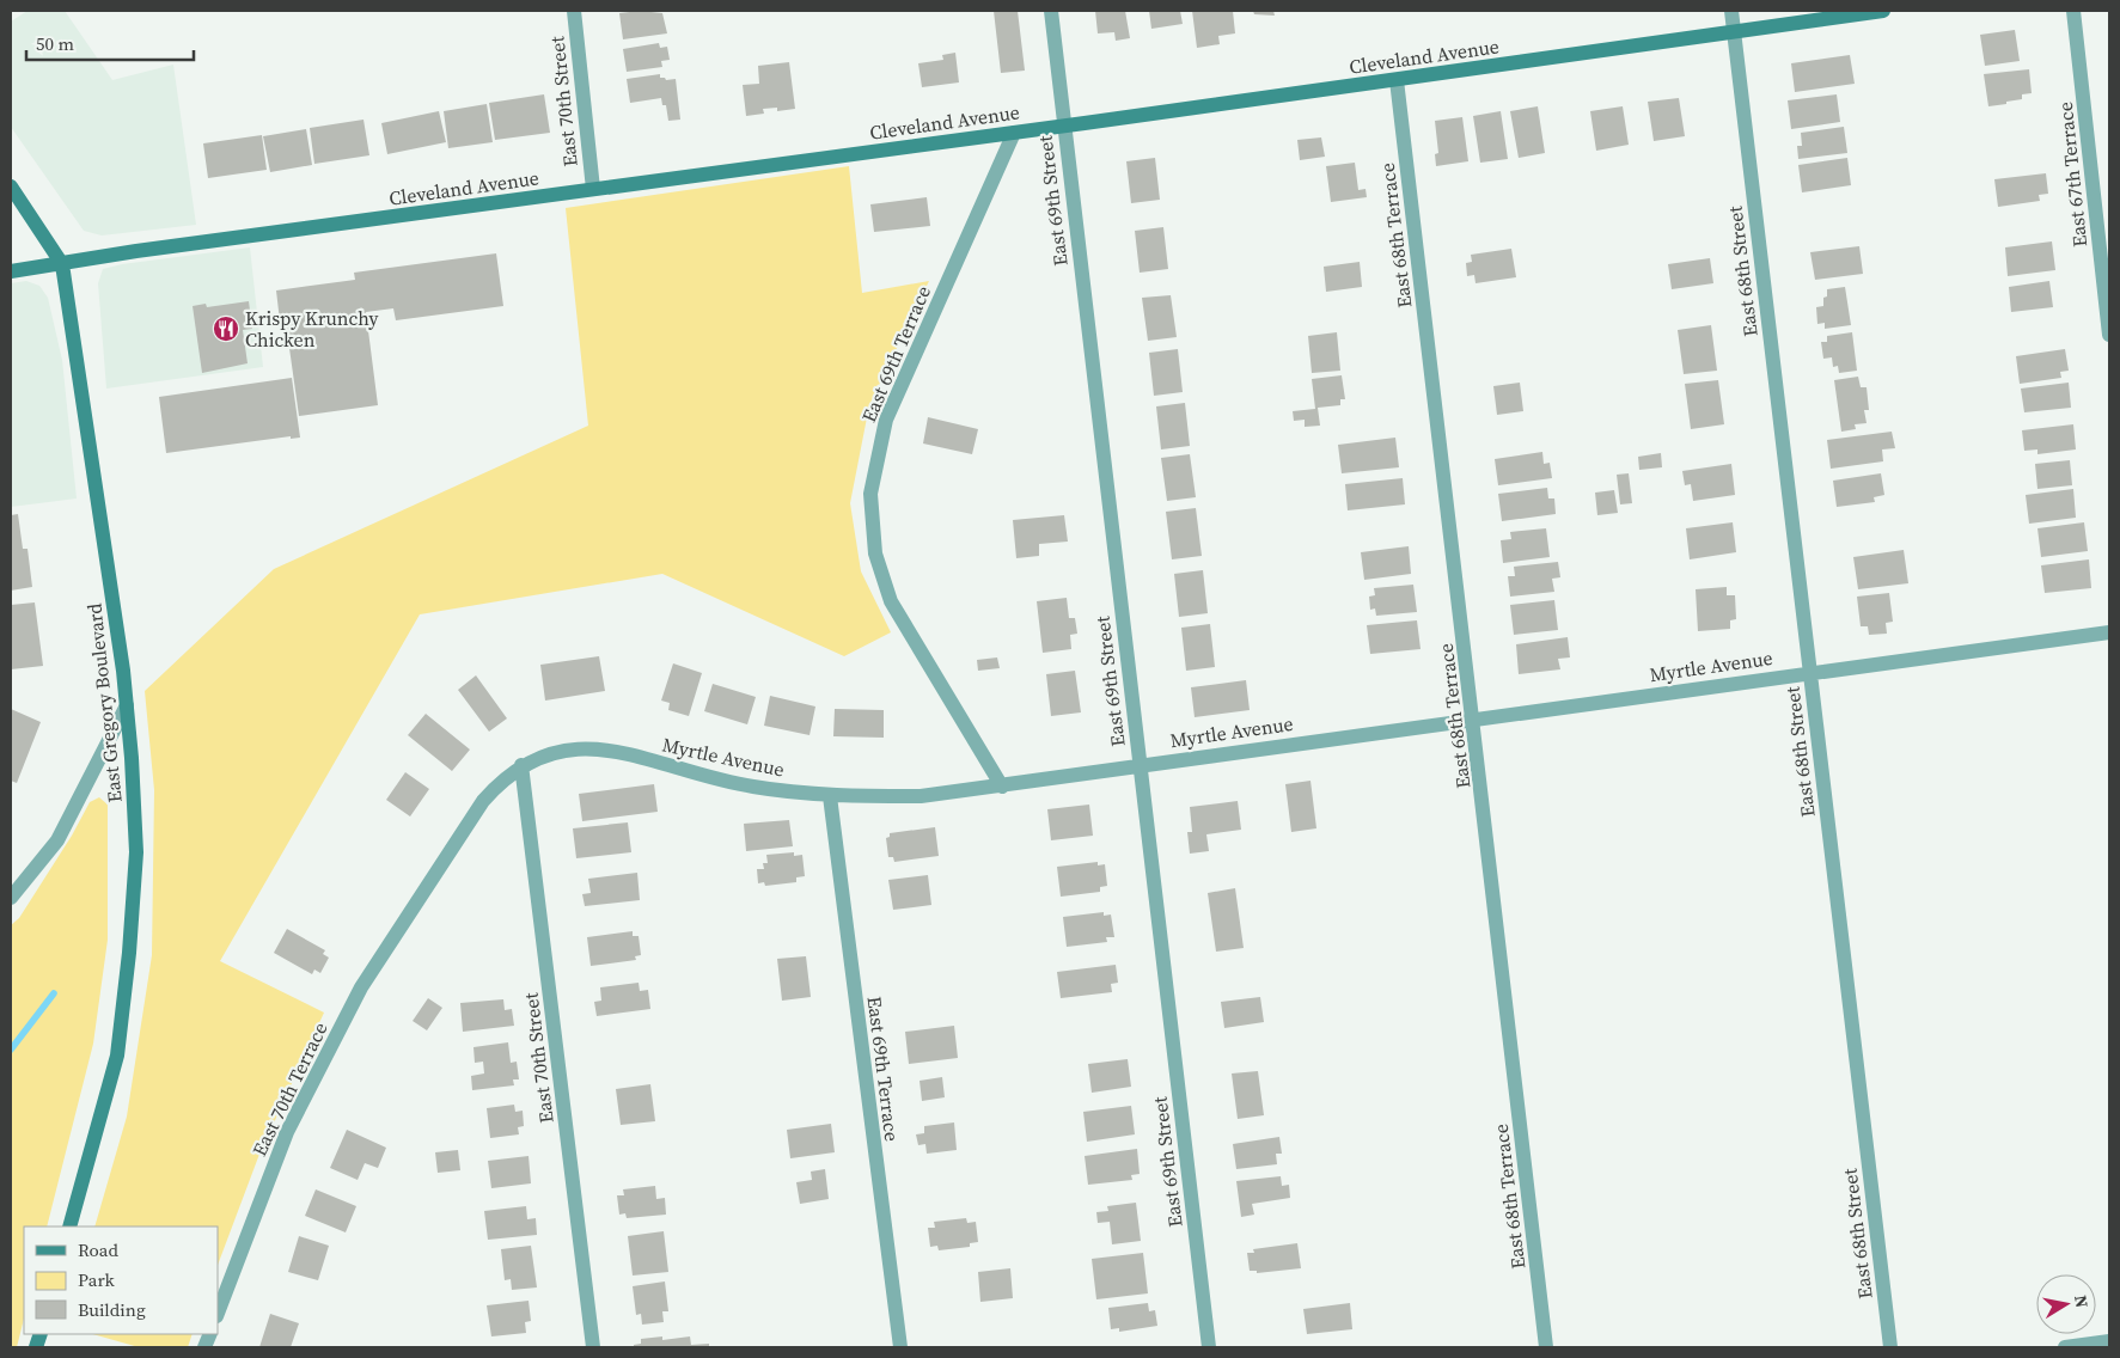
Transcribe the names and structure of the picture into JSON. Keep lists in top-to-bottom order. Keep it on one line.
{"streets":{"main road":["Cleveland Avenue","East Gregory Boulevard"],"street":["East 70th Street","East 67th Terrace","East 69th Street","East 68th Terrace","East 68th Street","East 69th Terrace","Myrtle Avenue","East 70th Terrace"]},"crossings":[["Cleveland Avenue","East 70th Street"],["Cleveland Avenue","East 69th Street"],["Cleveland Avenue","East 68th Terrace"],["Cleveland Avenue","East 68th Street"],["Cleveland Avenue","East 69th Terrace"],["Cleveland Avenue","East Gregory Boulevard"],["East 70th Street","Myrtle Avenue"],["East 69th Street","Myrtle Avenue"],["East 68th Terrace","Myrtle Avenue"],["East 68th Street","Myrtle Avenue"],["East 69th Terrace","Myrtle Avenue"],["Myrtle Avenue","East 70th Terrace"]],"places":{"restaurant":["Krispy Krunchy Chicken"]},"legend":["Road","Park","Building"],"scale_bar":"50 m","north":"right"}
